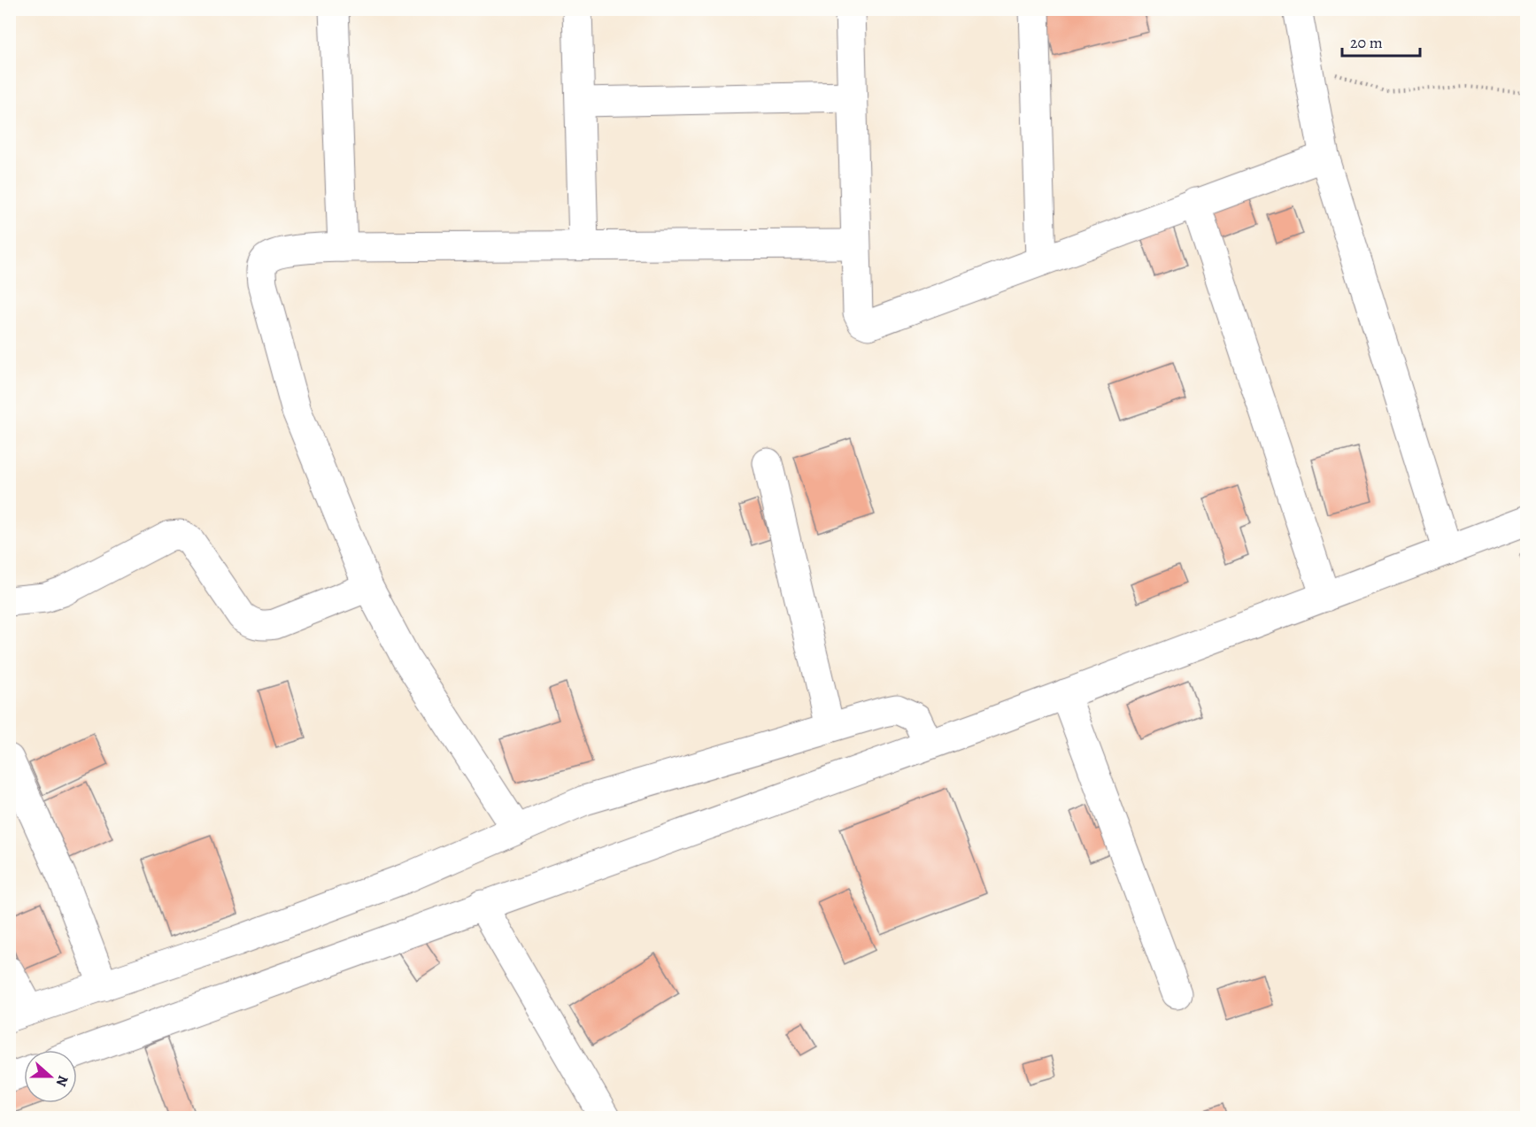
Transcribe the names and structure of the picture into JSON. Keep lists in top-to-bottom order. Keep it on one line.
{"scale_bar":"20 m","north":"right"}
